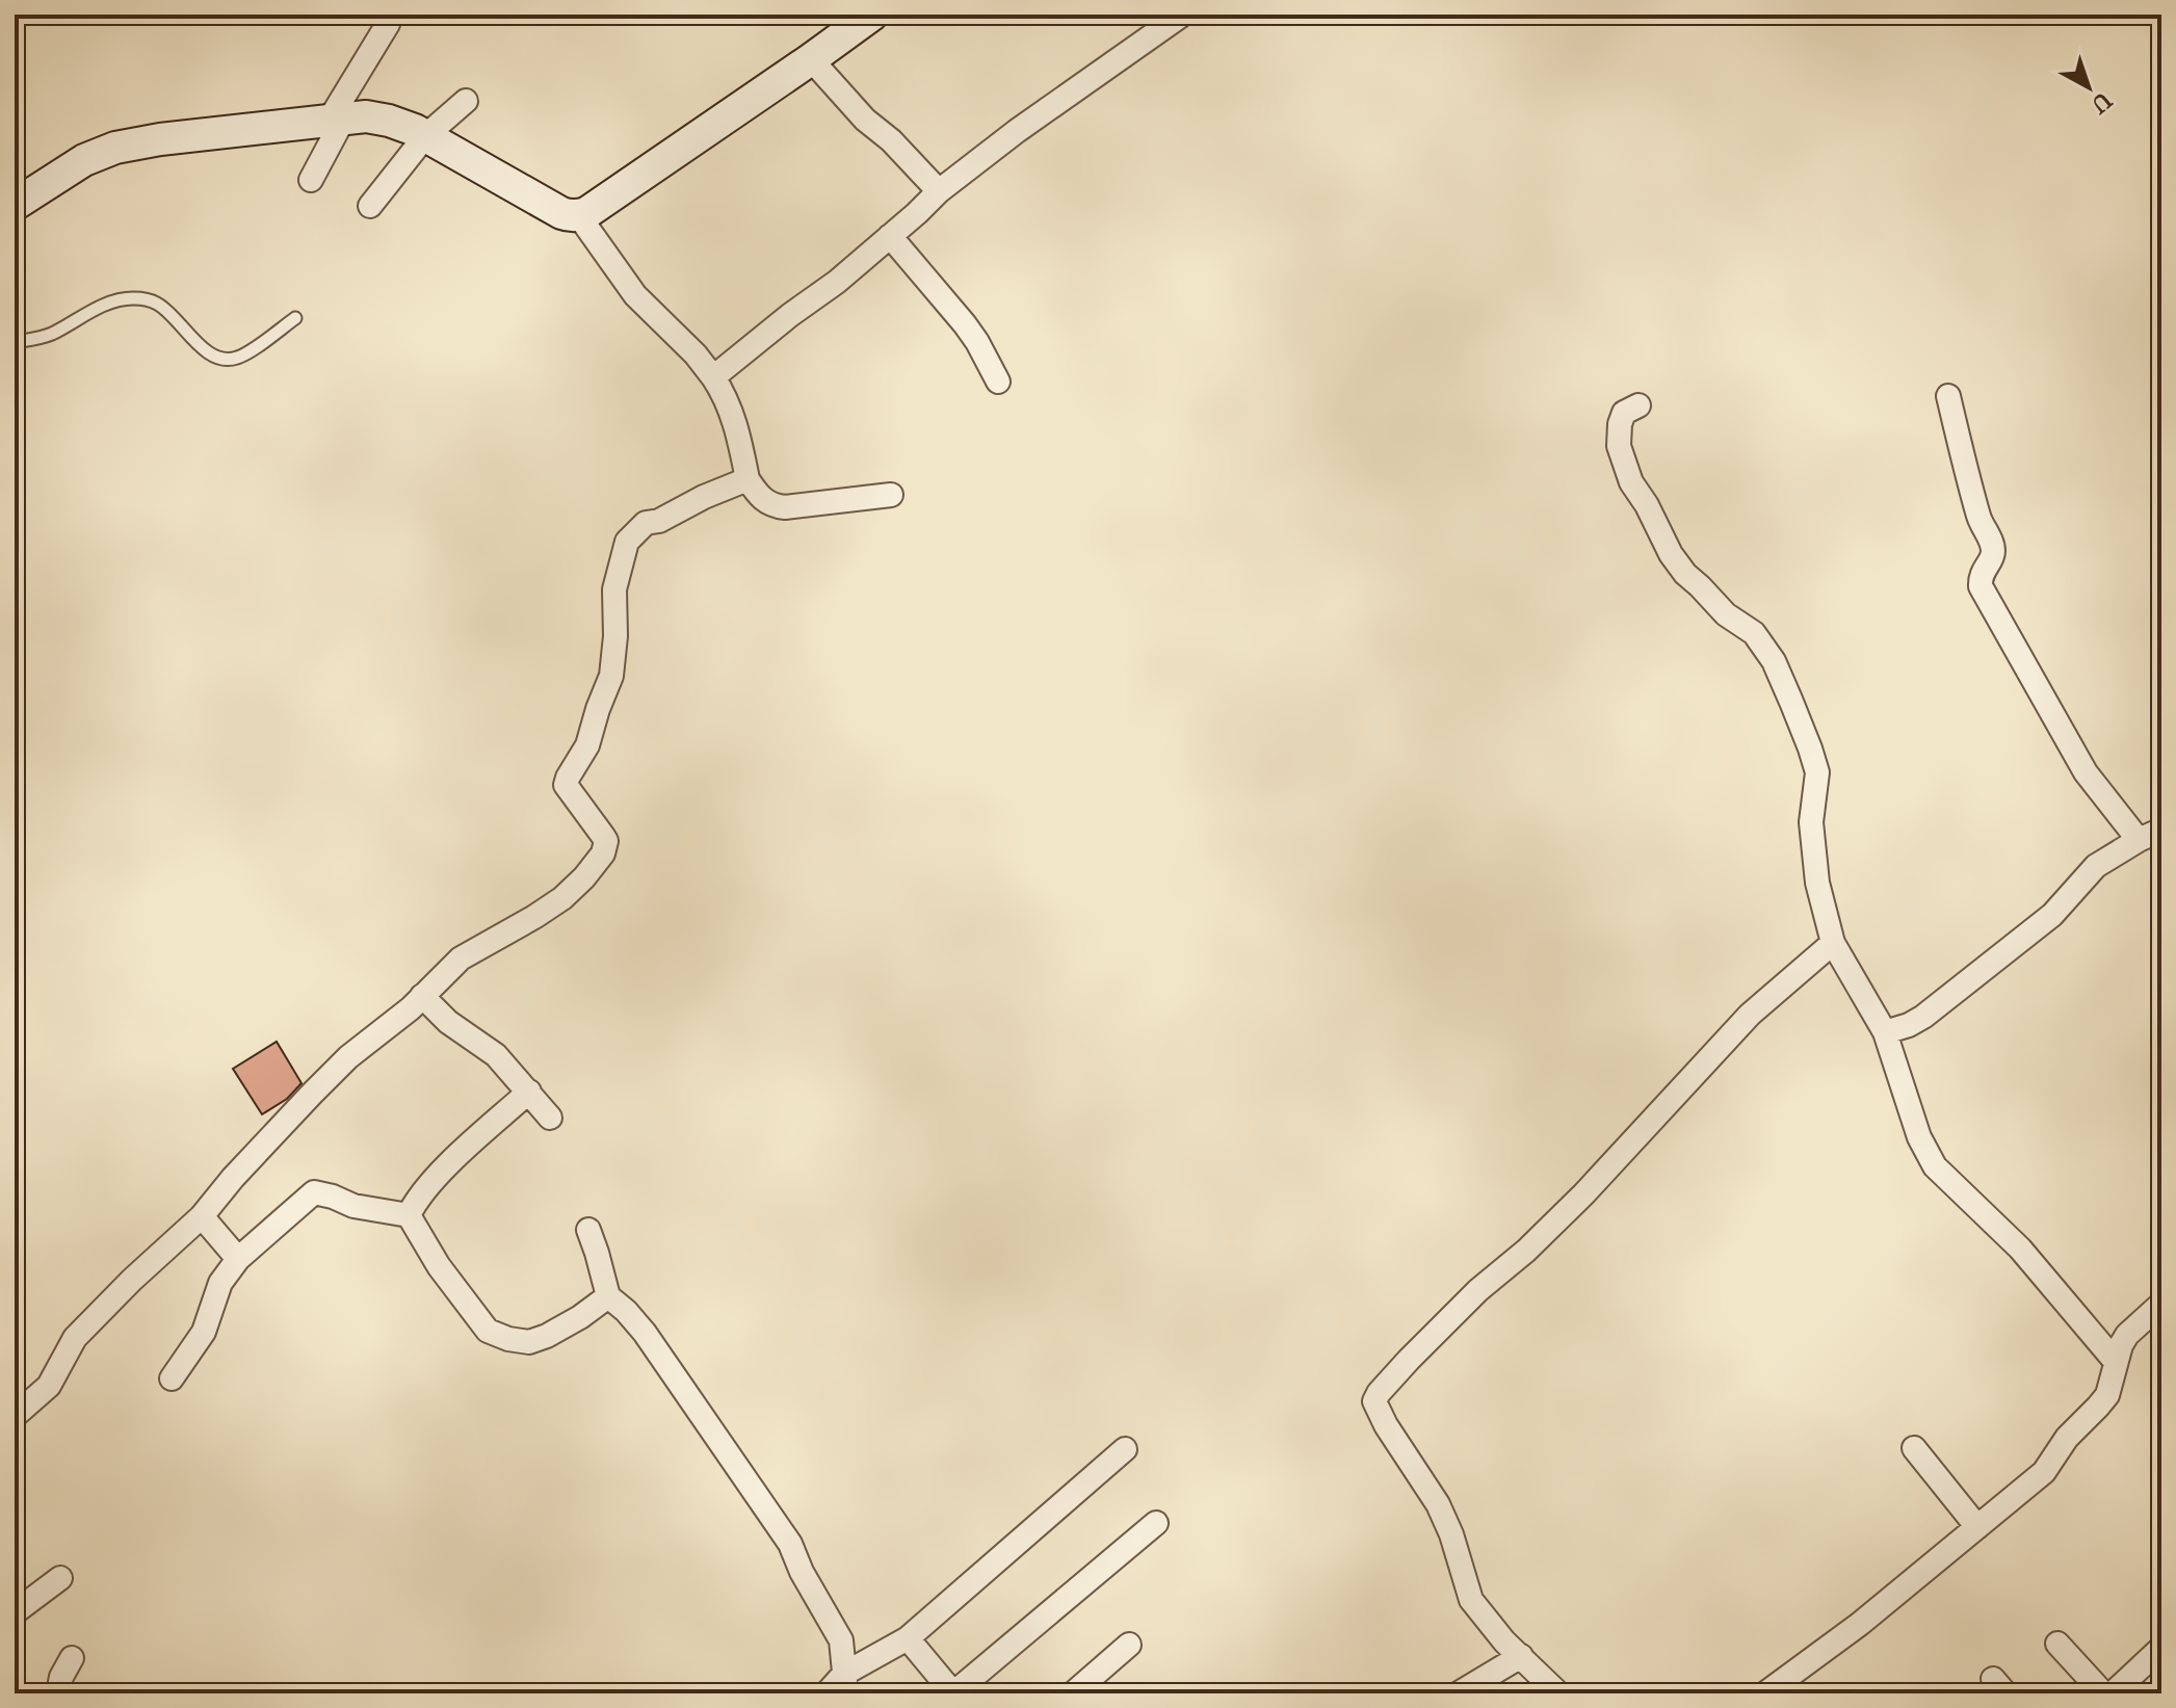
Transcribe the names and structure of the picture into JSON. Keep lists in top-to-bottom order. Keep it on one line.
{"north":"bottom right"}
